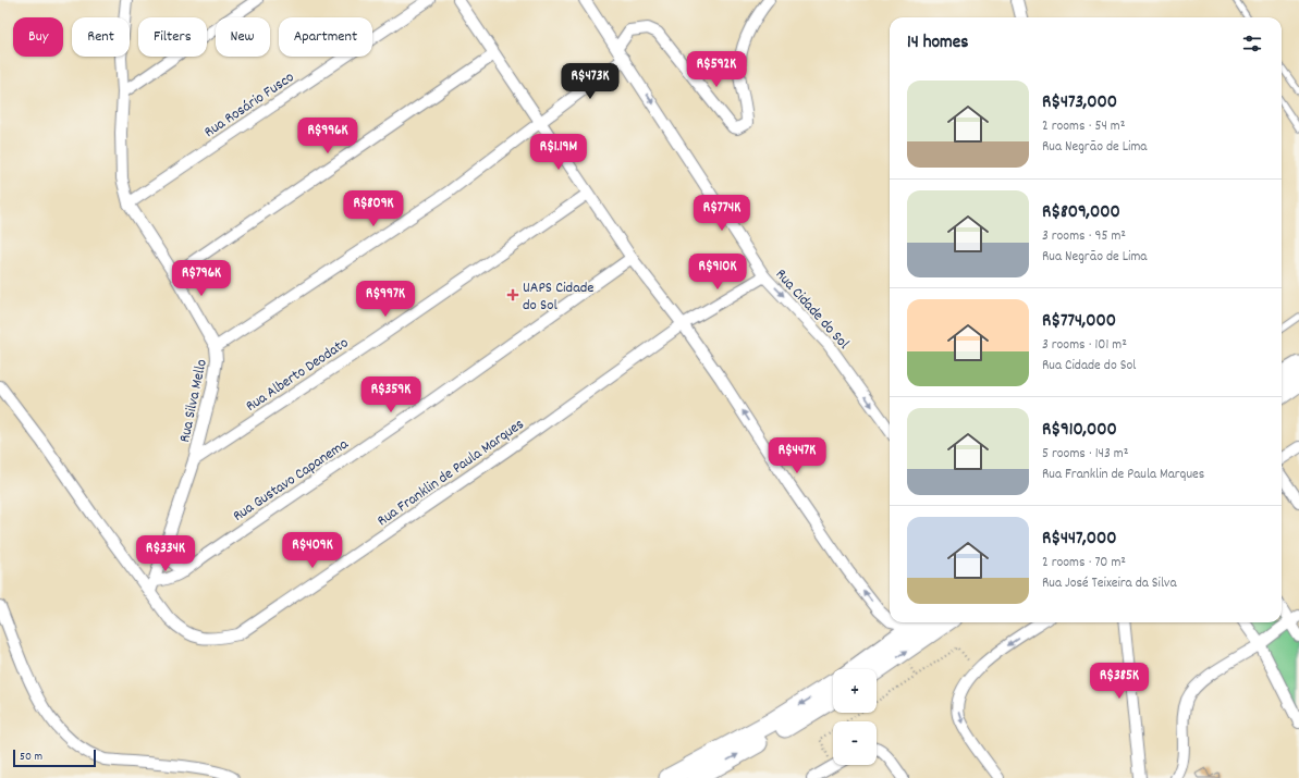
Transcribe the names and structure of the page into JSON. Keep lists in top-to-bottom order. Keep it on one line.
{"streets":{"street":["Rua Rosário Fusco","Rua Cidade do Sol","Rua Alberto Deodato","Rua Silva Mello","Rua Franklin de Paula Marques","Rua Gustavo Capanema"]},"crossings":[["Rua Rosário Fusco","Rua Silva Mello"],["Rua Cidade do Sol","Rua Franklin de Paula Marques"],["Rua Alberto Deodato","Rua Silva Mello"],["Rua Silva Mello","Rua Franklin de Paula Marques"],["Rua Silva Mello","Rua Gustavo Capanema"],["Rua Franklin de Paula Marques","Rua Gustavo Capanema"]],"one_way":["Rua Cidade do Sol"],"places":{"health":["UAPS Cidade do Sol"]},"scale_bar":"50 m","page":{"chip":["Buy","Rent","Filters","New","Apartment"],"heading":"14 homes","price":["R$592K","R$473K","R$996K","R$1.19M","R$809K","R$774K","R$910K","R$796K","R$997K","R$359K","R$447K","R$409K","R$334K","R$385K"],"list":[{"name":"R$473,000","note":"2 rooms · 54 m² · Rua Negrão de Lima"},{"name":"R$809,000","note":"3 rooms · 95 m² · Rua Negrão de Lima"},{"name":"R$774,000","note":"3 rooms · 101 m² · Rua Cidade do Sol"},{"name":"R$910,000","note":"5 rooms · 143 m² · Rua Franklin de Paula Marques"},{"name":"R$447,000","note":"2 rooms · 70 m² · Rua José Teixeira da Silva"}],"map_buttons":["+","−"],"scale":"50 m"}}
